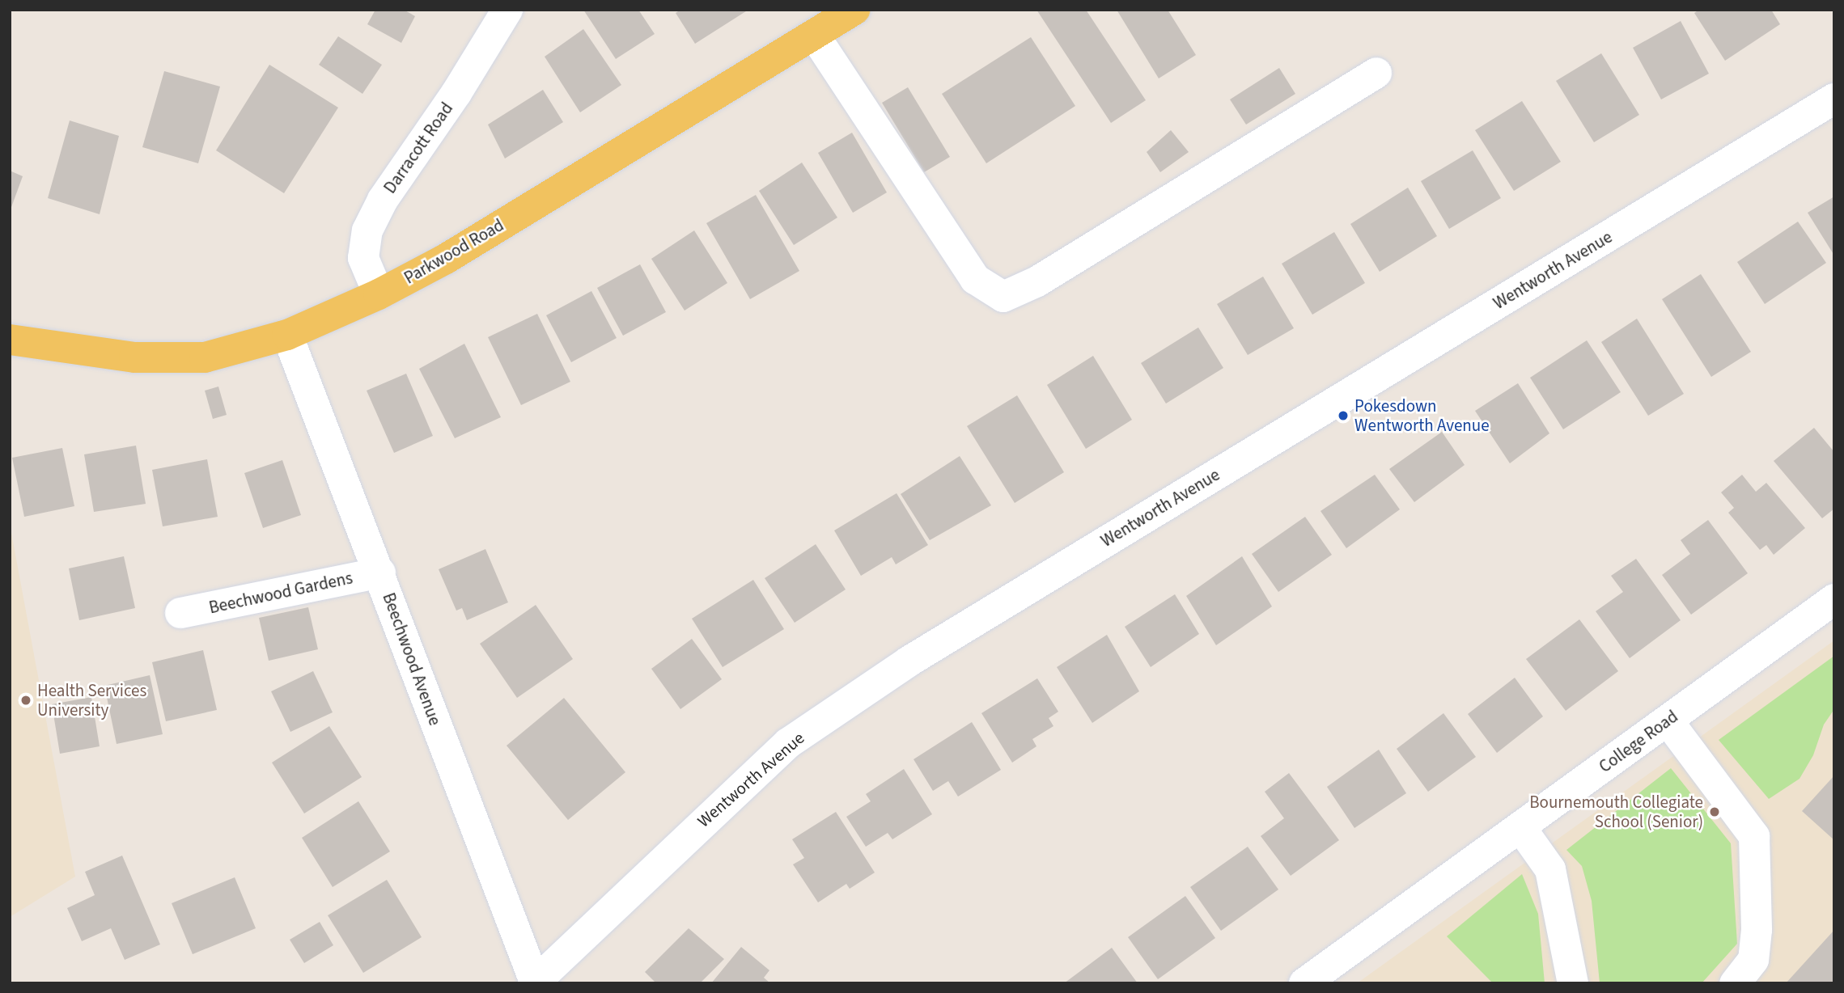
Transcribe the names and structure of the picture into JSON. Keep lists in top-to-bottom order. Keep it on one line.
{"streets":{"main road":["Parkwood Road"],"street":["Darracott Road","Wentworth Avenue","Beechwood Gardens","Beechwood Avenue","College Road"]},"crossings":[["Darracott Road","Parkwood Road"],["Parkwood Road","Beechwood Avenue"],["Wentworth Avenue","Beechwood Avenue"],["Beechwood Gardens","Beechwood Avenue"]],"places":["Pokesdown Wentworth Avenue","Health Services University","Bournemouth Collegiate School (Senior)"]}
